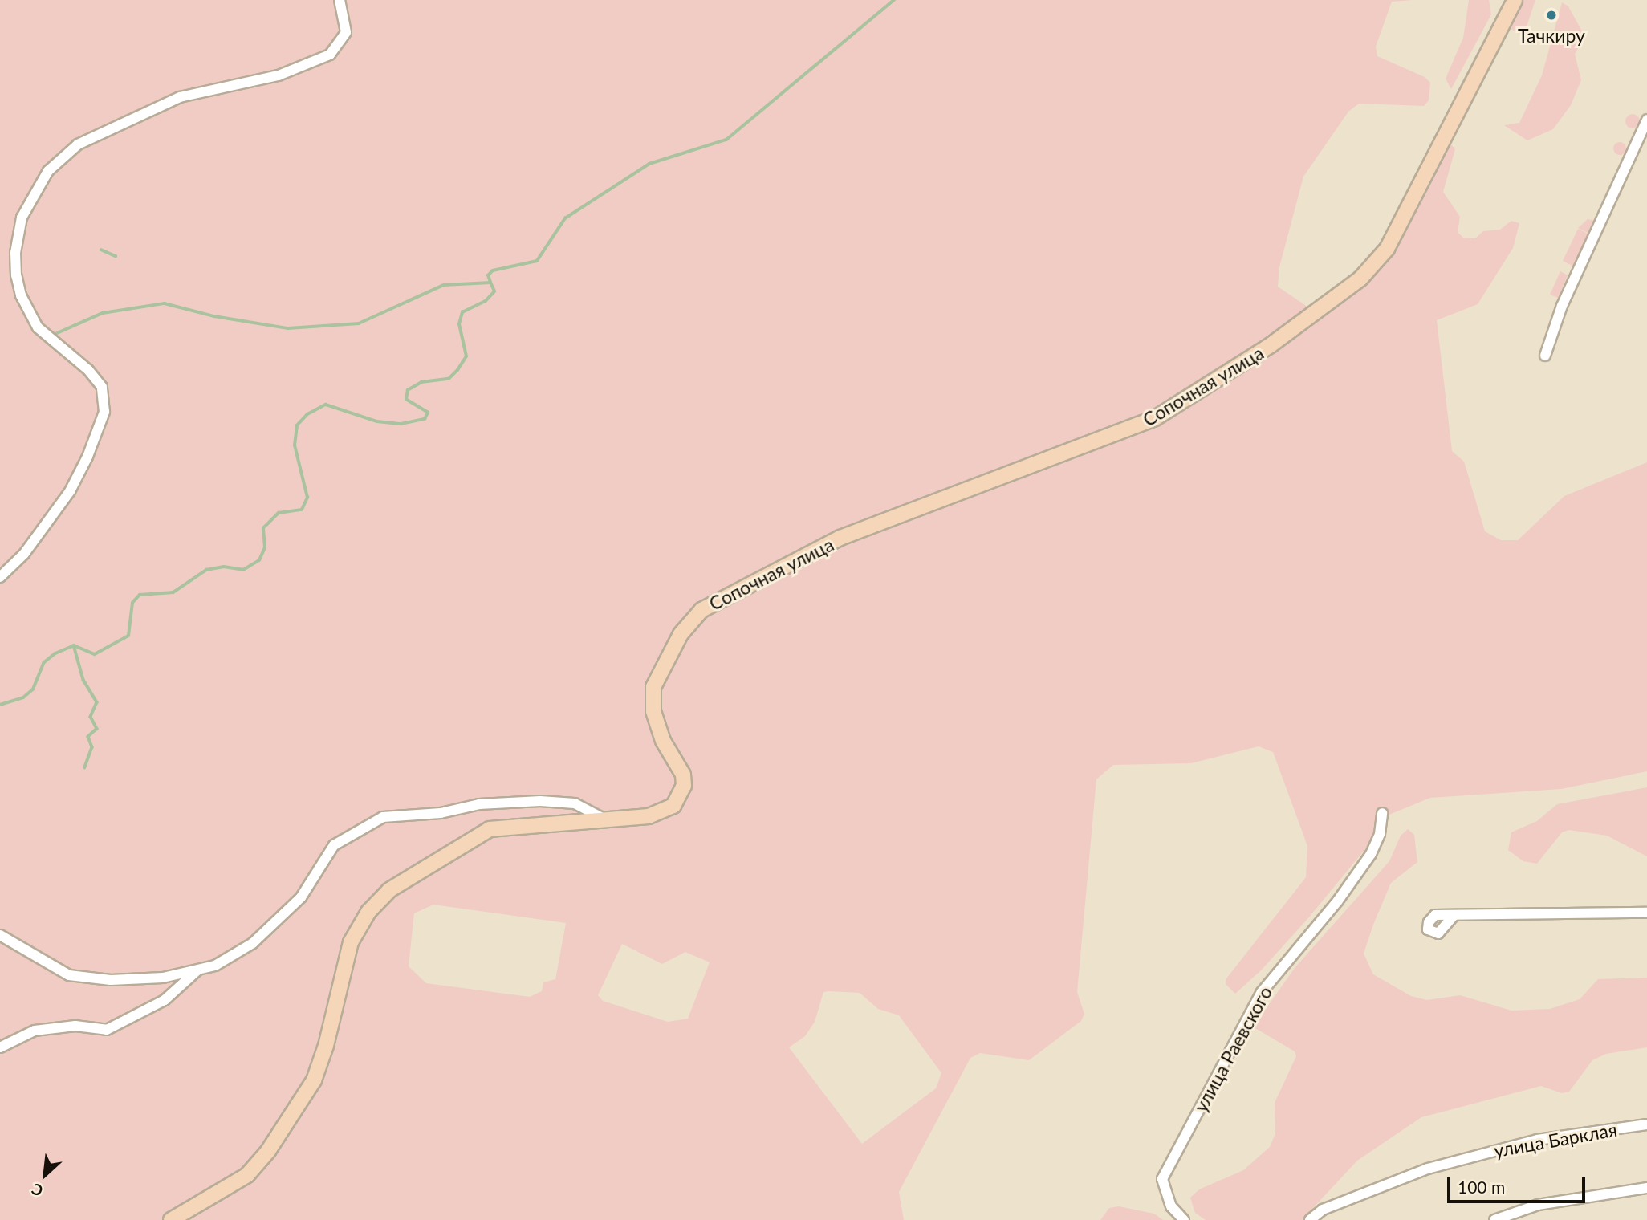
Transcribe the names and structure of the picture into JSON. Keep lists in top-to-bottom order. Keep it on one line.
{"streets":{"main road":["Сопочная улица"],"street":["улица Раевского","улица Барклая"]},"places":["Тачкиру"],"scale_bar":"100 m","north":"bottom left"}
